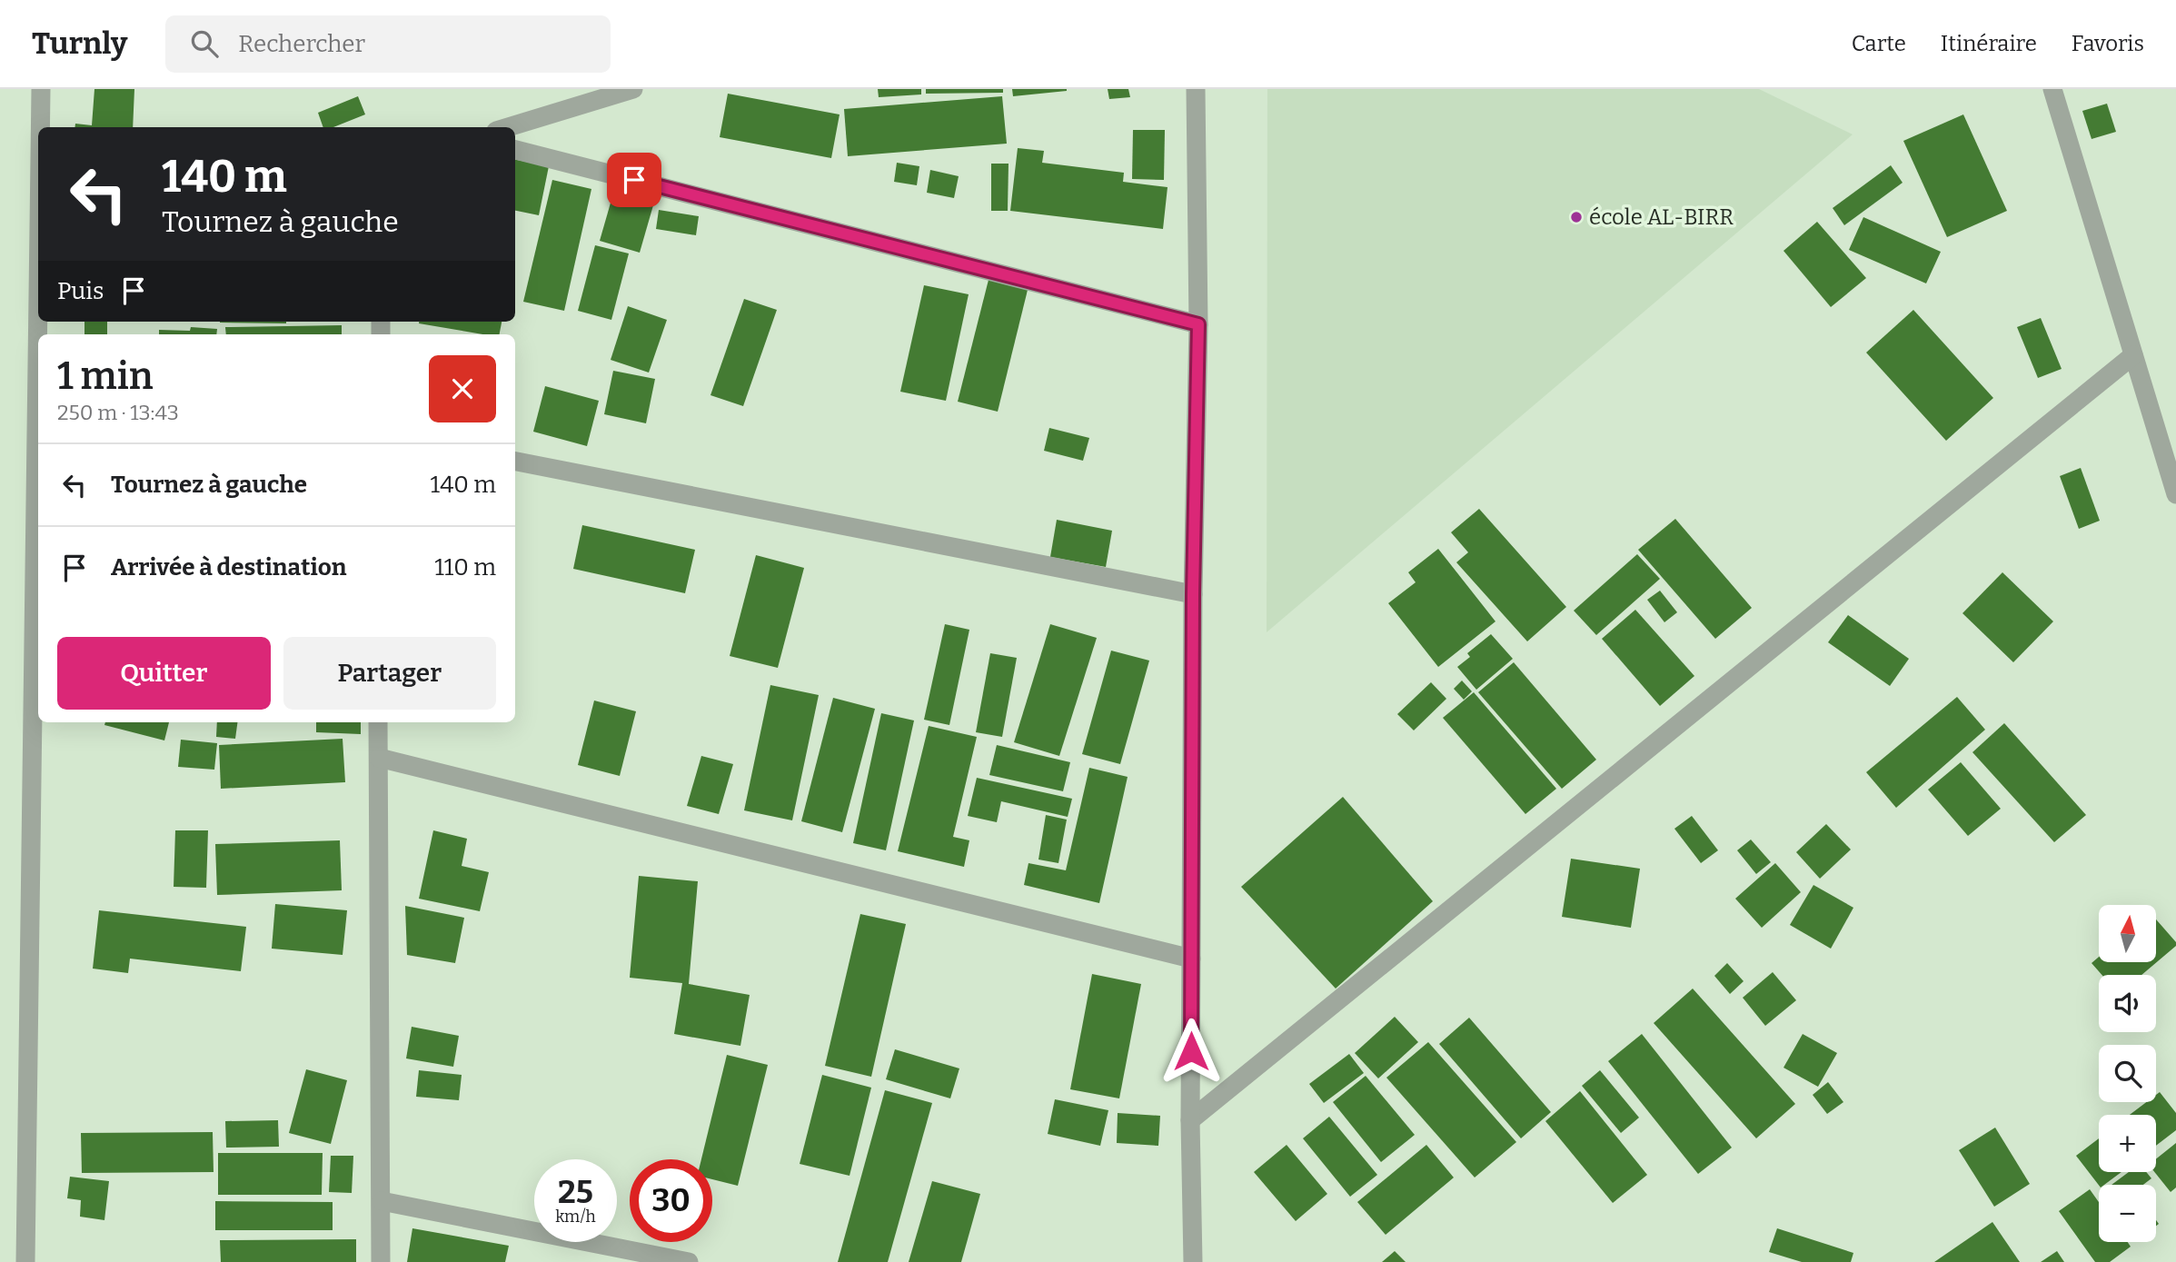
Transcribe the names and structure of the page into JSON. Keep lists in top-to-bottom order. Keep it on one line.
{"places":["école AL-BIRR"],"north":"top","page":{"header":"Turnly","search":"Rechercher","nav":["Carte","Itinéraire","Favoris"],"turn":["140 m","Tournez à gauche"],"then":"Puis","heading":["1 min","250 m · 13:43"],"list":[{"name":"Tournez à gauche","value":"140 m"},{"name":"Arrivée à destination","value":"110 m"}],"buttons":["Quitter","Partager"],"map_buttons":["+","−"],"speed":"25 km/h","limit":"30"}}
